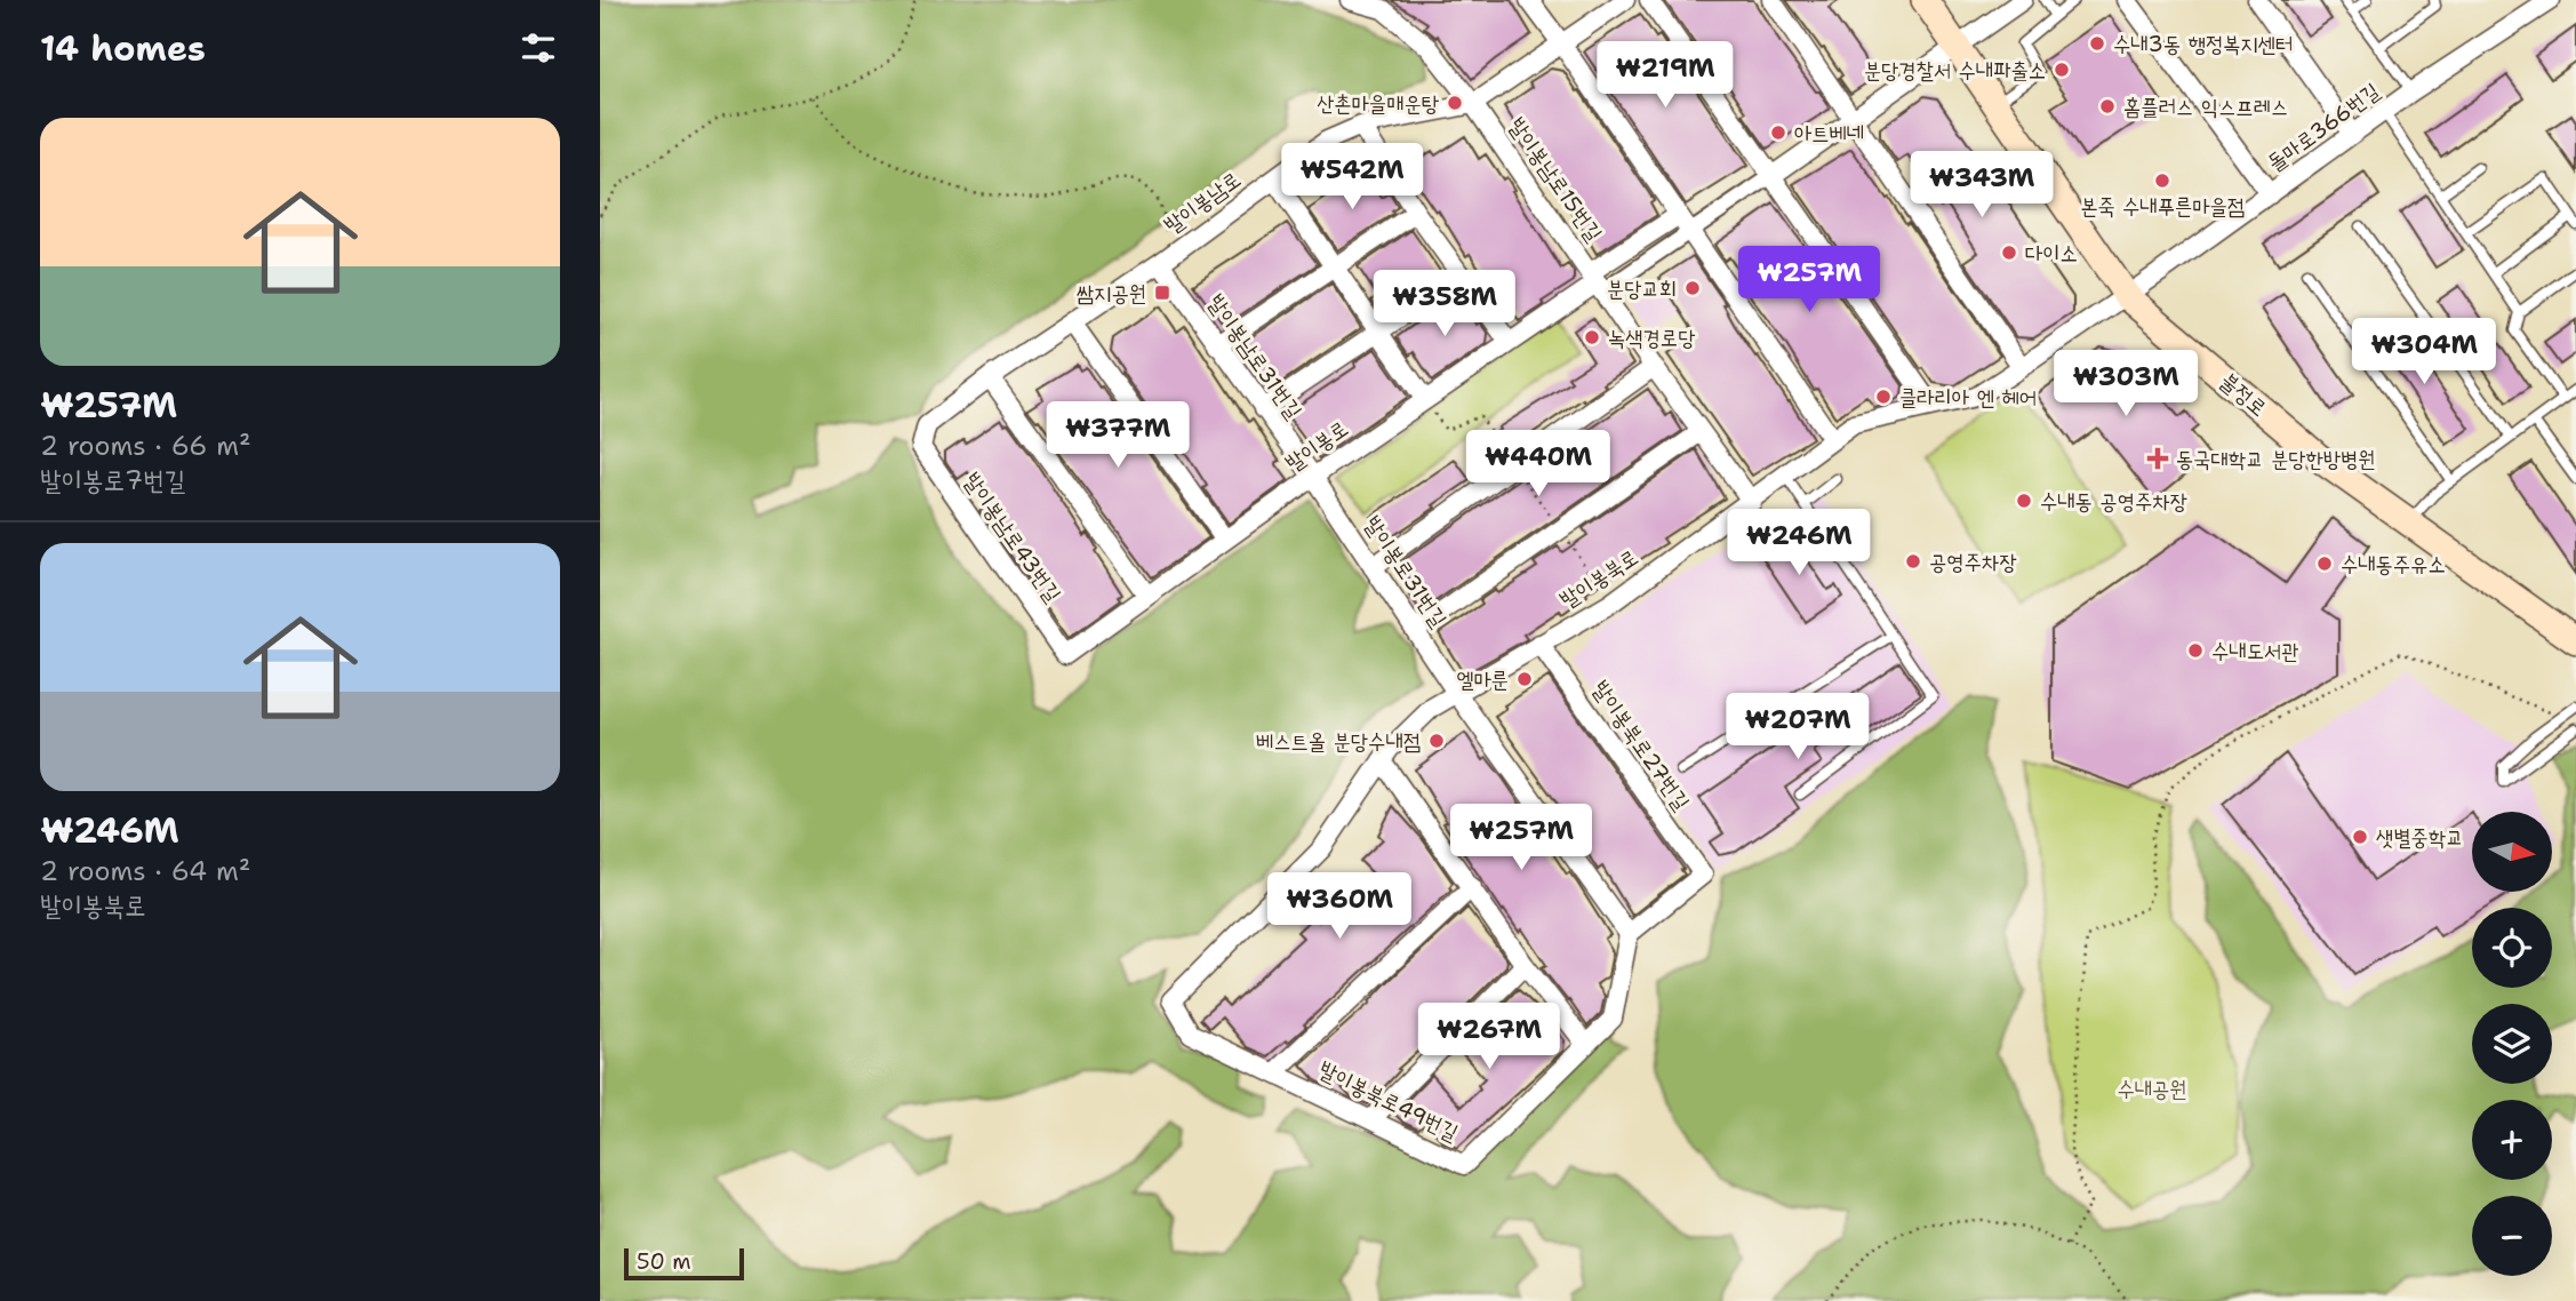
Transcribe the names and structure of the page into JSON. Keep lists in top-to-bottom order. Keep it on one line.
{"streets":{"main road":["불정로"],"street":["돌마로366번길","발이봉남로15번길","발이봉남로","발이봉남로31번길","발이봉로","발이봉남로43번길","발이봉로31번길","발이봉북로","발이봉북로27번길","발이봉북로49번길"]},"crossings":[["돌마로366번길","불정로"],["돌마로366번길","발이봉북로"],["발이봉남로15번길","발이봉남로"],["발이봉남로15번길","발이봉로"],["발이봉남로15번길","발이봉북로"],["발이봉남로","발이봉남로31번길"],["발이봉남로","발이봉남로43번길"],["발이봉남로31번길","발이봉로"],["발이봉남로31번길","발이봉로31번길"],["불정로","발이봉로"],["불정로","발이봉북로"],["발이봉로","발이봉남로43번길"],["발이봉로","발이봉로31번길"],["발이봉로31번길","발이봉북로"],["발이봉로31번길","발이봉북로27번길"],["발이봉로31번길","발이봉북로49번길"],["발이봉북로","발이봉북로27번길"],["발이봉북로","발이봉북로49번길"],["발이봉북로27번길","발이봉북로49번길"]],"parks":["수내공원"],"places":{"other":["수내3동 행정복지센터","분당경찰서 수내파출소","산촌마을매운탕","홈플러스 익스프레스","아트베네","본죽 수내푸른마을점","다이소","분당교회","녹색경로당","클라리아 엔 헤어","수내동 공영주차장","공영주차장","수내동주유소","수내도서관","엘마룬","베스트올 분당수내점","샛별중학교"],"transit":["쌈지공원"],"health":["동국대학교 분당한방병원"]},"scale_bar":"50 m","north":"right","page":{"heading":"14 homes","price":["₩219M","₩542M","₩343M","₩257M","₩358M","₩304M","₩303M","₩377M","₩440M","₩246M","₩207M","₩257M","₩360M","₩267M"],"list":[{"name":"₩257M","note":"2 rooms · 66 m² · 발이봉로7번길"},{"name":"₩246M","note":"2 rooms · 64 m² · 발이봉북로"}],"map_buttons":["+","−"],"scale":"50 m"}}
